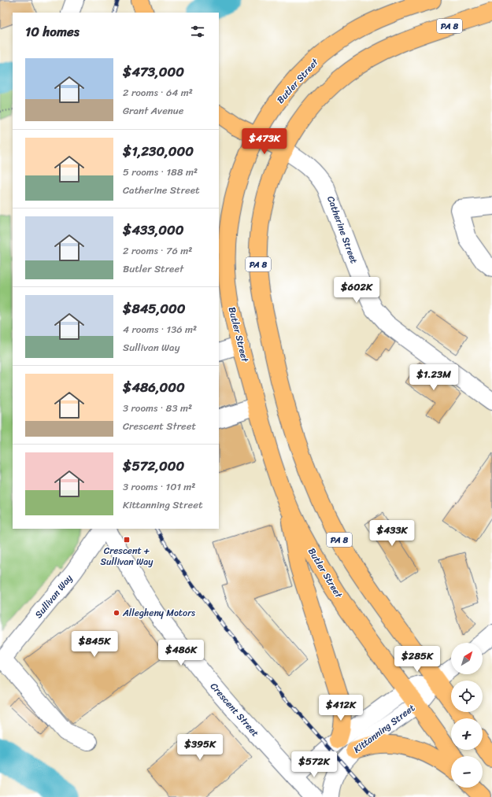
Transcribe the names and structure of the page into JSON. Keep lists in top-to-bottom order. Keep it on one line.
{"streets":{"main road":["PA 8","Butler Street"],"street":["Catherine Street","Sullivan Way","Crescent Street","Kittanning Street"]},"crossings":[["PA 8","Catherine Street"],["PA 8","Kittanning Street"],["Butler Street","Kittanning Street"],["Crescent Street","Kittanning Street"]],"places":{"transit":["Crescent + Sullivan Way"],"other":["Allegheny Motors"]},"north":"top right","page":{"heading":"10 homes","list":[{"name":"$473,000","note":"2 rooms · 64 m² · Grant Avenue"},{"name":"$1,230,000","note":"5 rooms · 188 m² · Catherine Street"},{"name":"$433,000","note":"2 rooms · 76 m² · Butler Street"},{"name":"$845,000","note":"4 rooms · 136 m² · Sullivan Way"},{"name":"$486,000","note":"3 rooms · 83 m² · Crescent Street"},{"name":"$572,000","note":"3 rooms · 101 m² · Kittanning Street"}],"price":["$473K","$602K","$1.23M","$433K","$845K","$486K","$285K","$412K","$395K","$572K"],"map_buttons":["+","−"]}}
